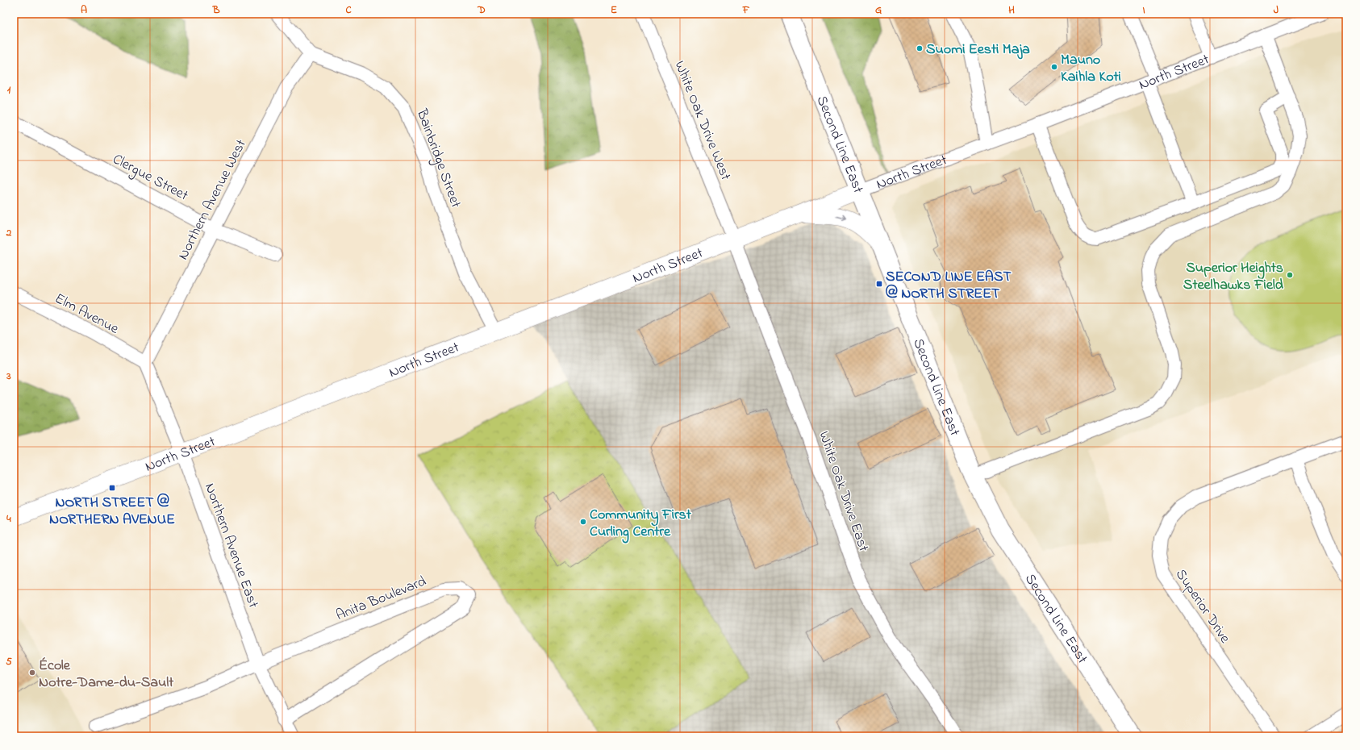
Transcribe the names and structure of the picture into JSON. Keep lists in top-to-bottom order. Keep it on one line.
{"streets":{"highway":["Second Line East"],"main road":["North Street"],"street":["White Oak Drive West","Bainbridge Street","Clergue Street","Northern Avenue West","Elm Avenue","White Oak Drive East","Northern Avenue East","Anita Boulevard","Superior Drive"]},"crossings":[["North Street","White Oak Drive West"],["North Street","Second Line East"],["North Street","Bainbridge Street"],["North Street","White Oak Drive East"],["North Street","Northern Avenue East"],["White Oak Drive West","White Oak Drive East"],["Bainbridge Street","Northern Avenue West"],["Clergue Street","Northern Avenue West"],["Northern Avenue West","Elm Avenue"],["Northern Avenue West","Northern Avenue East"],["Elm Avenue","Northern Avenue East"],["Northern Avenue East","Anita Boulevard"]],"places":{"other":["Suomi Eesti Maja","Mauno Kaihla Koti","Superior Heights Steelhawks Field","Community First Curling Centre","École Notre-Dame-du-Sault"],"transit":["SECOND LINE EAST @ NORTH STREET","NORTH STREET @ NORTHERN AVENUE"]},"grid":{"columns":["A","B","C","D","E","F","G","H","I","J"],"rows":["1","2","3","4","5"]}}
